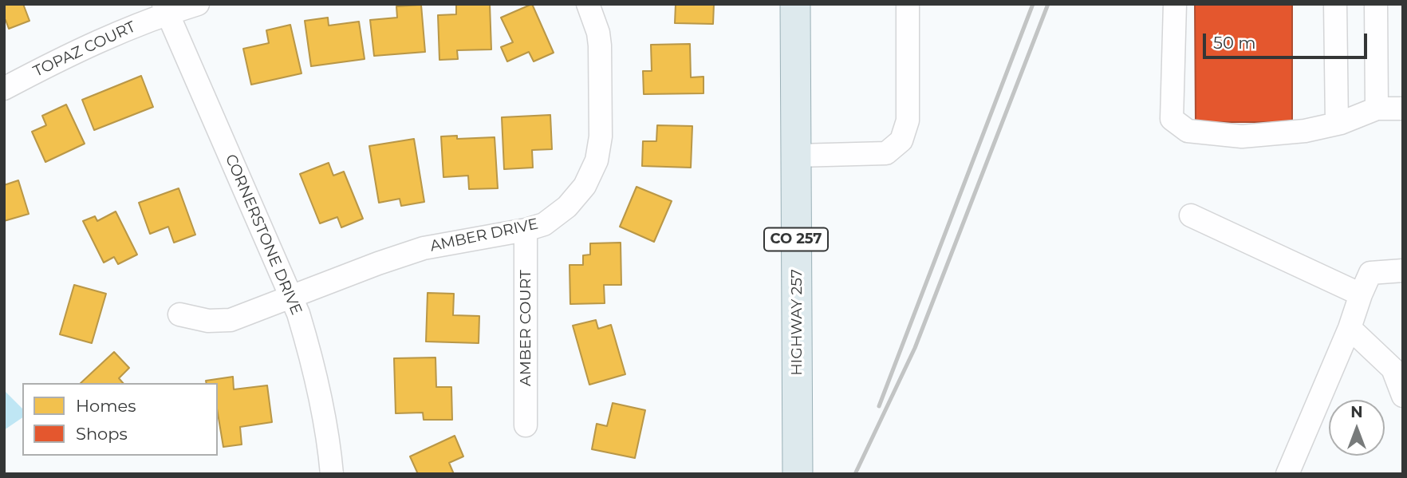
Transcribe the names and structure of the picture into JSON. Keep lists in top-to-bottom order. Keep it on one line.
{"streets":{"main road":["CO 257","HIGHWAY 257"],"street":["TOPAZ COURT","CORNERSTONE DRIVE","AMBER DRIVE","AMBER COURT"]},"crossings":[["TOPAZ COURT","CORNERSTONE DRIVE"],["CORNERSTONE DRIVE","AMBER DRIVE"],["AMBER DRIVE","AMBER COURT"]],"legend":["Homes","Shops"],"scale_bar":"50 m","north":"top"}
